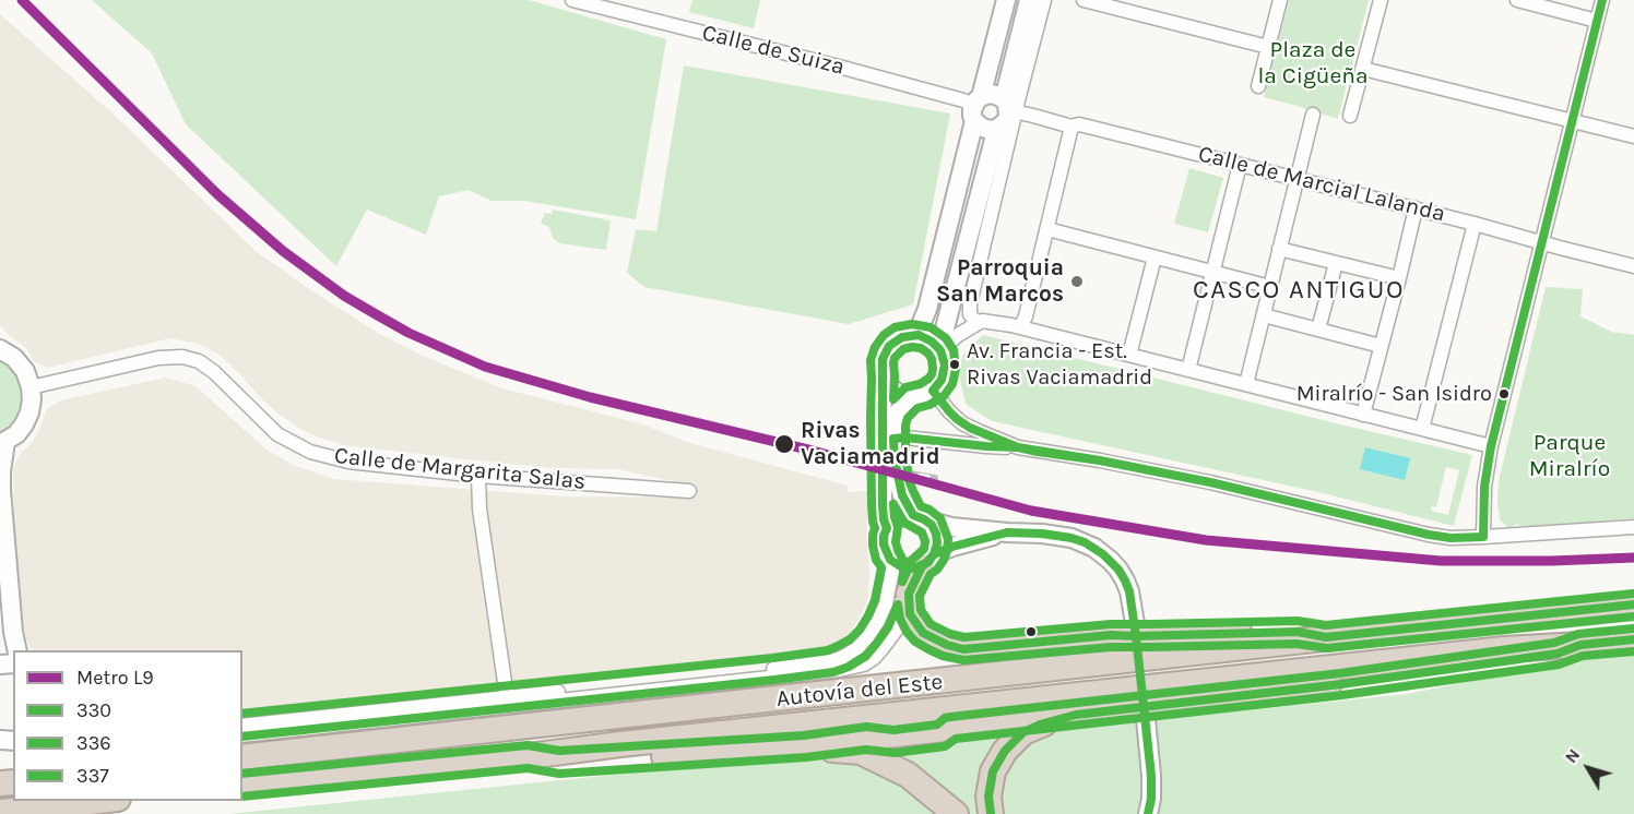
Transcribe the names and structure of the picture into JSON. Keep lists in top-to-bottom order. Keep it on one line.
{"streets":{"highway":["Autovía del Este"],"street":["Calle de Suiza","Calle de Marcial Lalanda","Calle de Margarita Salas"]},"crossings":[["Calle de Suiza","Calle de Marcial Lalanda"]],"districts":["CASCO ANTIGUO"],"parks":["Plaza de la Cigüeña","Parque Miralrío"],"places":["Parroquia San Marcos","Av. Francia - Est. Rivas Vaciamadrid","Miralrío - San Isidro","Rivas Vaciamadrid"],"lines":["metro line L9","transit line 330","transit line 337","transit line 336"],"legend":["Metro L9","330","336","337"],"north":"top left"}
